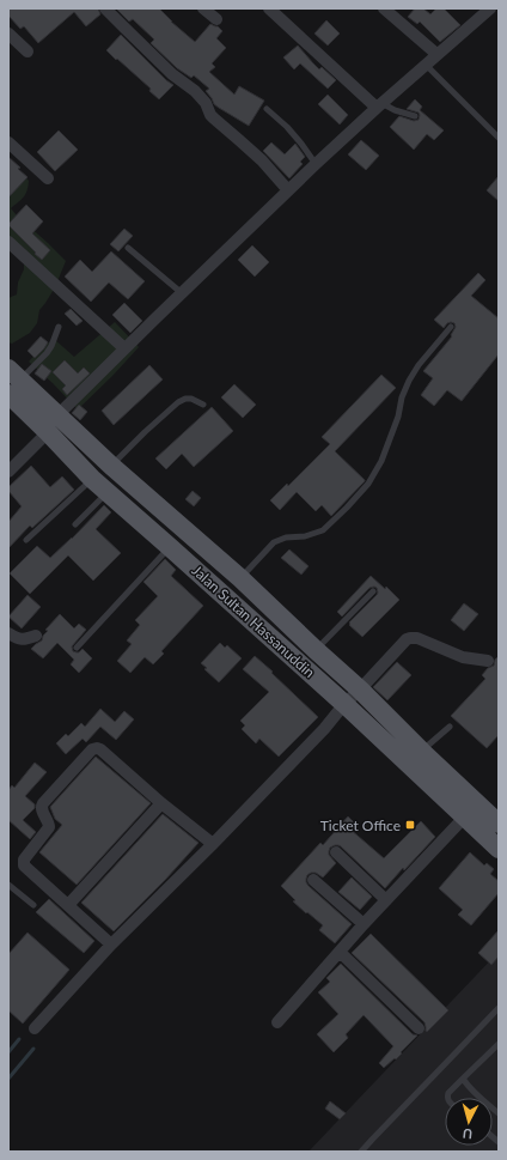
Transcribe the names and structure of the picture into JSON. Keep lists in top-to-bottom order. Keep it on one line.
{"streets":{"main road":["Jalan Sultan Hassanuddin"]},"places":{"transit":["Ticket Office"]},"north":"bottom"}
